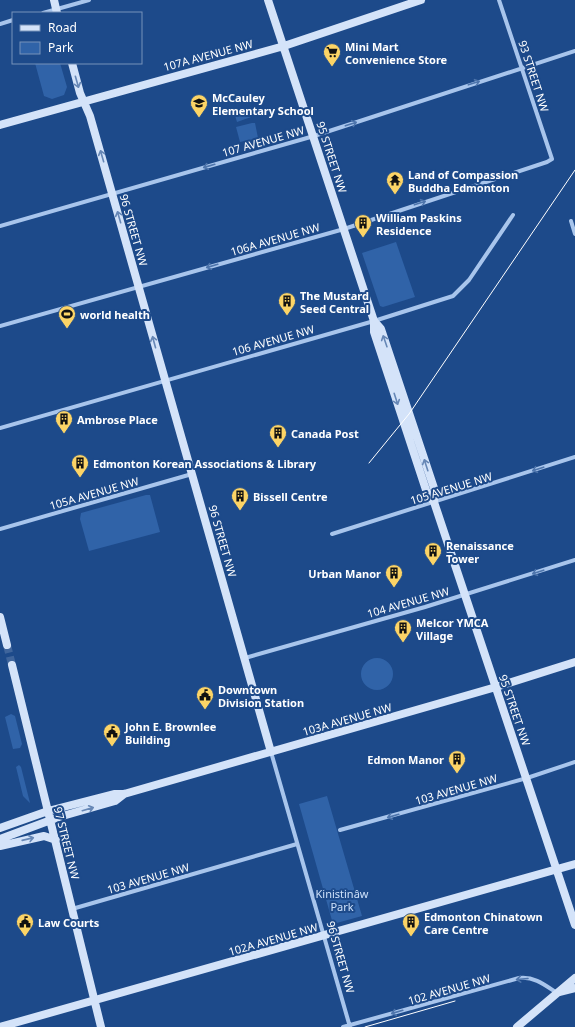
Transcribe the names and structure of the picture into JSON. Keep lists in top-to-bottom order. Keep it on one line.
{"streets":{"street":["107A AVENUE NW","93 STREET NW","107 AVENUE NW","95 STREET NW","96 STREET NW","106A AVENUE NW","106 AVENUE NW","105 AVENUE NW","105A AVENUE NW","104 AVENUE NW","103A AVENUE NW","103 AVENUE NW","97 STREET NW","102A AVENUE NW","102 AVENUE NW"]},"crossings":[["107A AVENUE NW","95 STREET NW"],["107A AVENUE NW","96 STREET NW"],["93 STREET NW","107 AVENUE NW"],["93 STREET NW","106A AVENUE NW"],["107 AVENUE NW","95 STREET NW"],["107 AVENUE NW","96 STREET NW"],["95 STREET NW","106A AVENUE NW"],["95 STREET NW","106 AVENUE NW"],["95 STREET NW","105 AVENUE NW"],["95 STREET NW","104 AVENUE NW"],["95 STREET NW","103A AVENUE NW"],["95 STREET NW","103 AVENUE NW"],["95 STREET NW","102A AVENUE NW"],["96 STREET NW","106A AVENUE NW"],["96 STREET NW","106 AVENUE NW"],["96 STREET NW","105A AVENUE NW"],["96 STREET NW","104 AVENUE NW"],["96 STREET NW","103A AVENUE NW"],["96 STREET NW","103 AVENUE NW"],["96 STREET NW","102A AVENUE NW"],["96 STREET NW","102 AVENUE NW"],["103A AVENUE NW","97 STREET NW"],["103 AVENUE NW","97 STREET NW"],["97 STREET NW","102A AVENUE NW"]],"one_way":["105 AVENUE NW","103 AVENUE NW","102 AVENUE NW"],"parks":["Kinistinâw Park"],"places":{"supermarket":["Mini Mart Convenience Store"],"school or university":["McCauley Elementary School"],"temple":["Land of Compassion Buddha Edmonton"],"building":["William Paskins Residence","The Mustard Seed Central","Ambrose Place","Canada Post","Edmonton Korean Associations & Library","Bissell Centre","Renaissance Tower","Urban Manor","Melcor YMCA Village","Edmon Manor","Edmonton Chinatown Care Centre"],"sports":["world health"],"public building":["Downtown Division Station","John E. Brownlee Building","Law Courts"]},"legend":["Road","Park"]}
